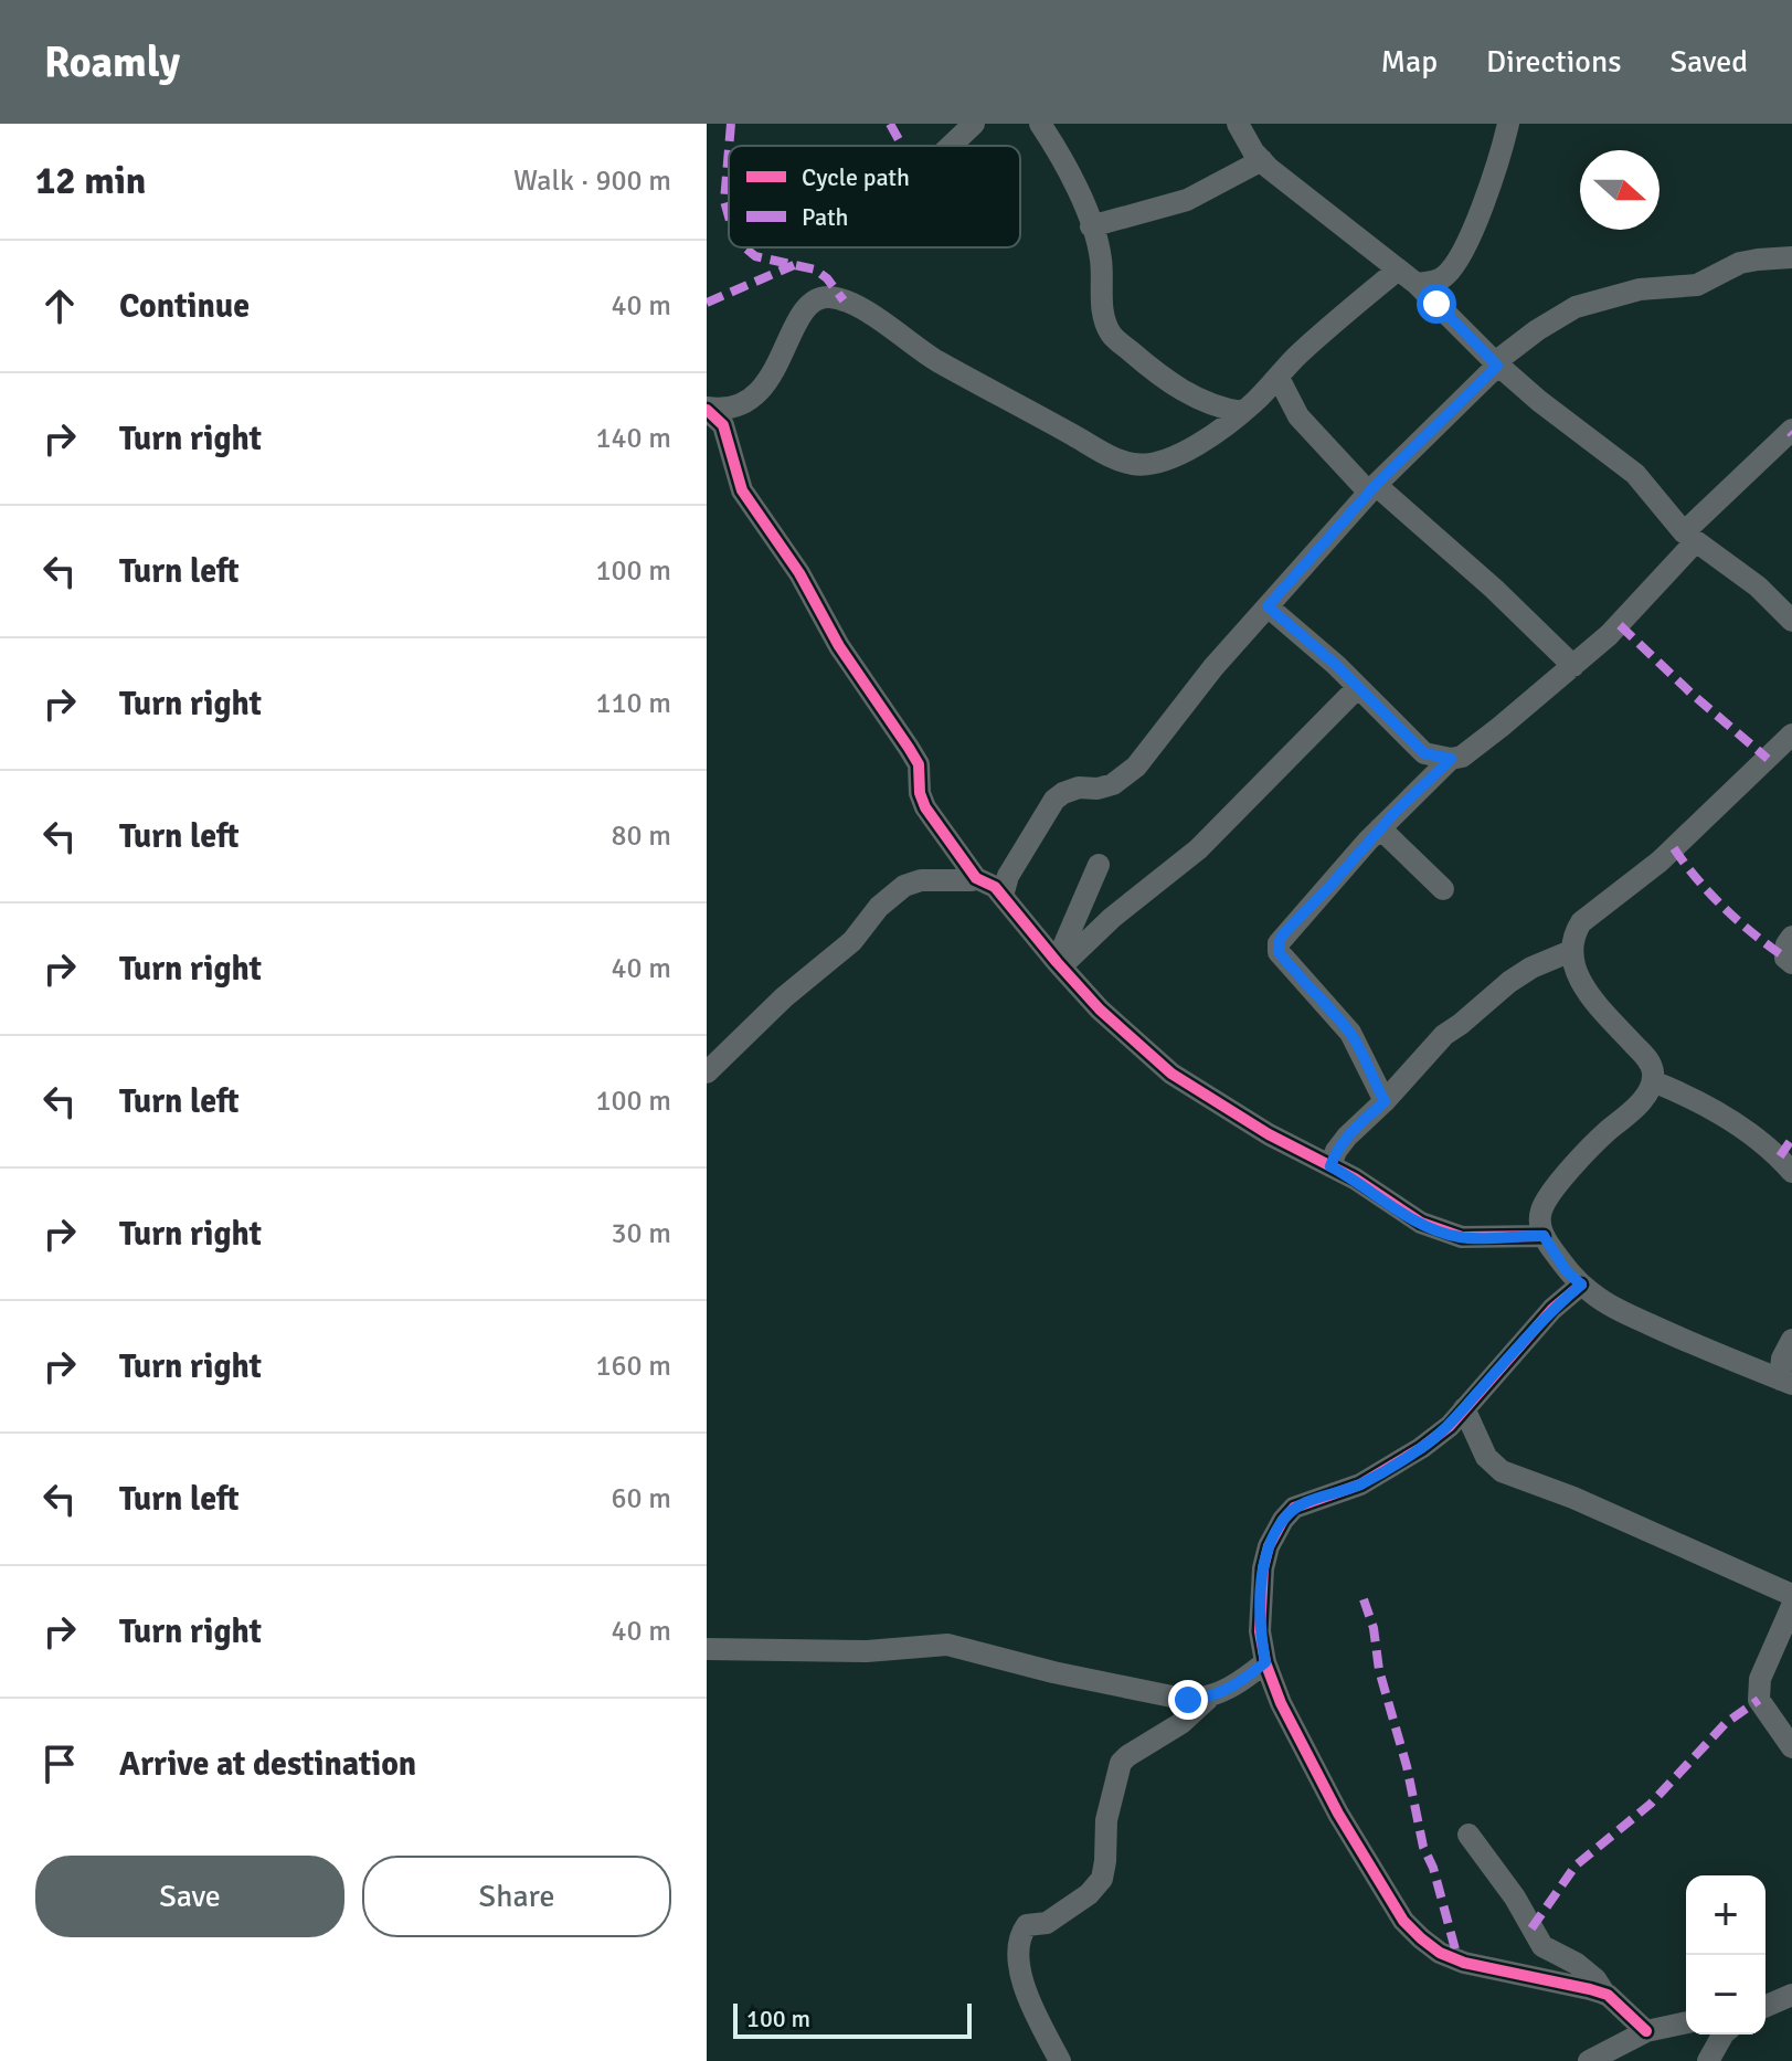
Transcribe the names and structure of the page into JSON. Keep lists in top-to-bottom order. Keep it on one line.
{"legend":["Cycle path","Path"],"scale_bar":"100 m","north":"right","page":{"header":"Roamly","nav":["Map","Directions","Saved"],"heading":["12 min","Walk · 900 m"],"list":[["Continue","40 m"],["Turn right","140 m"],["Turn left","100 m"],["Turn right","110 m"],["Turn left","80 m"],["Turn right","40 m"],["Turn left","100 m"],["Turn right","30 m"],["Turn right","160 m"],["Turn left","60 m"],["Turn right","40 m"],"Arrive at destination"],"buttons":["Save","Share"],"map_buttons":["+","−"],"scale":"100 m"}}
